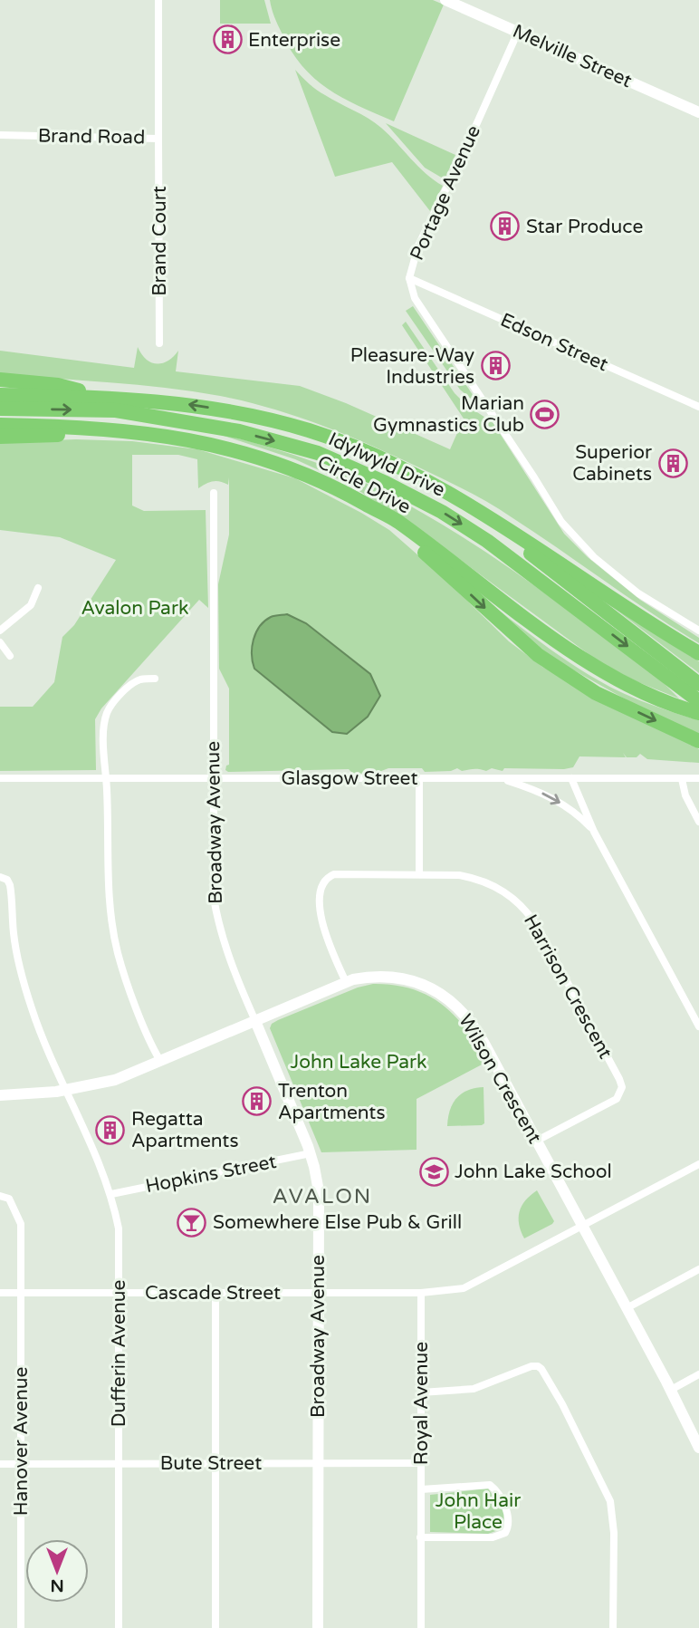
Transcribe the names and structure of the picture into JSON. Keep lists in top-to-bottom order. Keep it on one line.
{"streets":{"highway":["Idylwyld Drive","Circle Drive"],"street":["Melville Street","Brand Road","Portage Avenue","Brand Court","Edson Street","Glasgow Street","Broadway Avenue","Harrison Crescent","Wilson Crescent","Hopkins Street","Cascade Street","Dufferin Avenue","Royal Avenue","Hanover Avenue","Bute Street"]},"crossings":[["Melville Street","Portage Avenue"],["Brand Road","Brand Court"],["Portage Avenue","Edson Street"],["Glasgow Street","Broadway Avenue"],["Broadway Avenue","Wilson Crescent"],["Broadway Avenue","Hopkins Street"],["Broadway Avenue","Cascade Street"],["Broadway Avenue","Bute Street"],["Harrison Crescent","Wilson Crescent"],["Wilson Crescent","Cascade Street"],["Wilson Crescent","Dufferin Avenue"],["Hopkins Street","Dufferin Avenue"],["Cascade Street","Dufferin Avenue"],["Cascade Street","Royal Avenue"],["Cascade Street","Hanover Avenue"],["Dufferin Avenue","Bute Street"],["Royal Avenue","Bute Street"],["Hanover Avenue","Bute Street"]],"districts":["AVALON"],"parks":["Avalon Park","John Lake Park","John Hair Place"],"places":{"building":["Enterprise","Star Produce","Pleasure-Way Industries","Superior Cabinets","Trenton Apartments","Regatta Apartments"],"sports":["Marian Gymnastics Club"],"school or university":["John Lake School"],"bar":["Somewhere Else Pub & Grill"]},"north":"bottom"}
